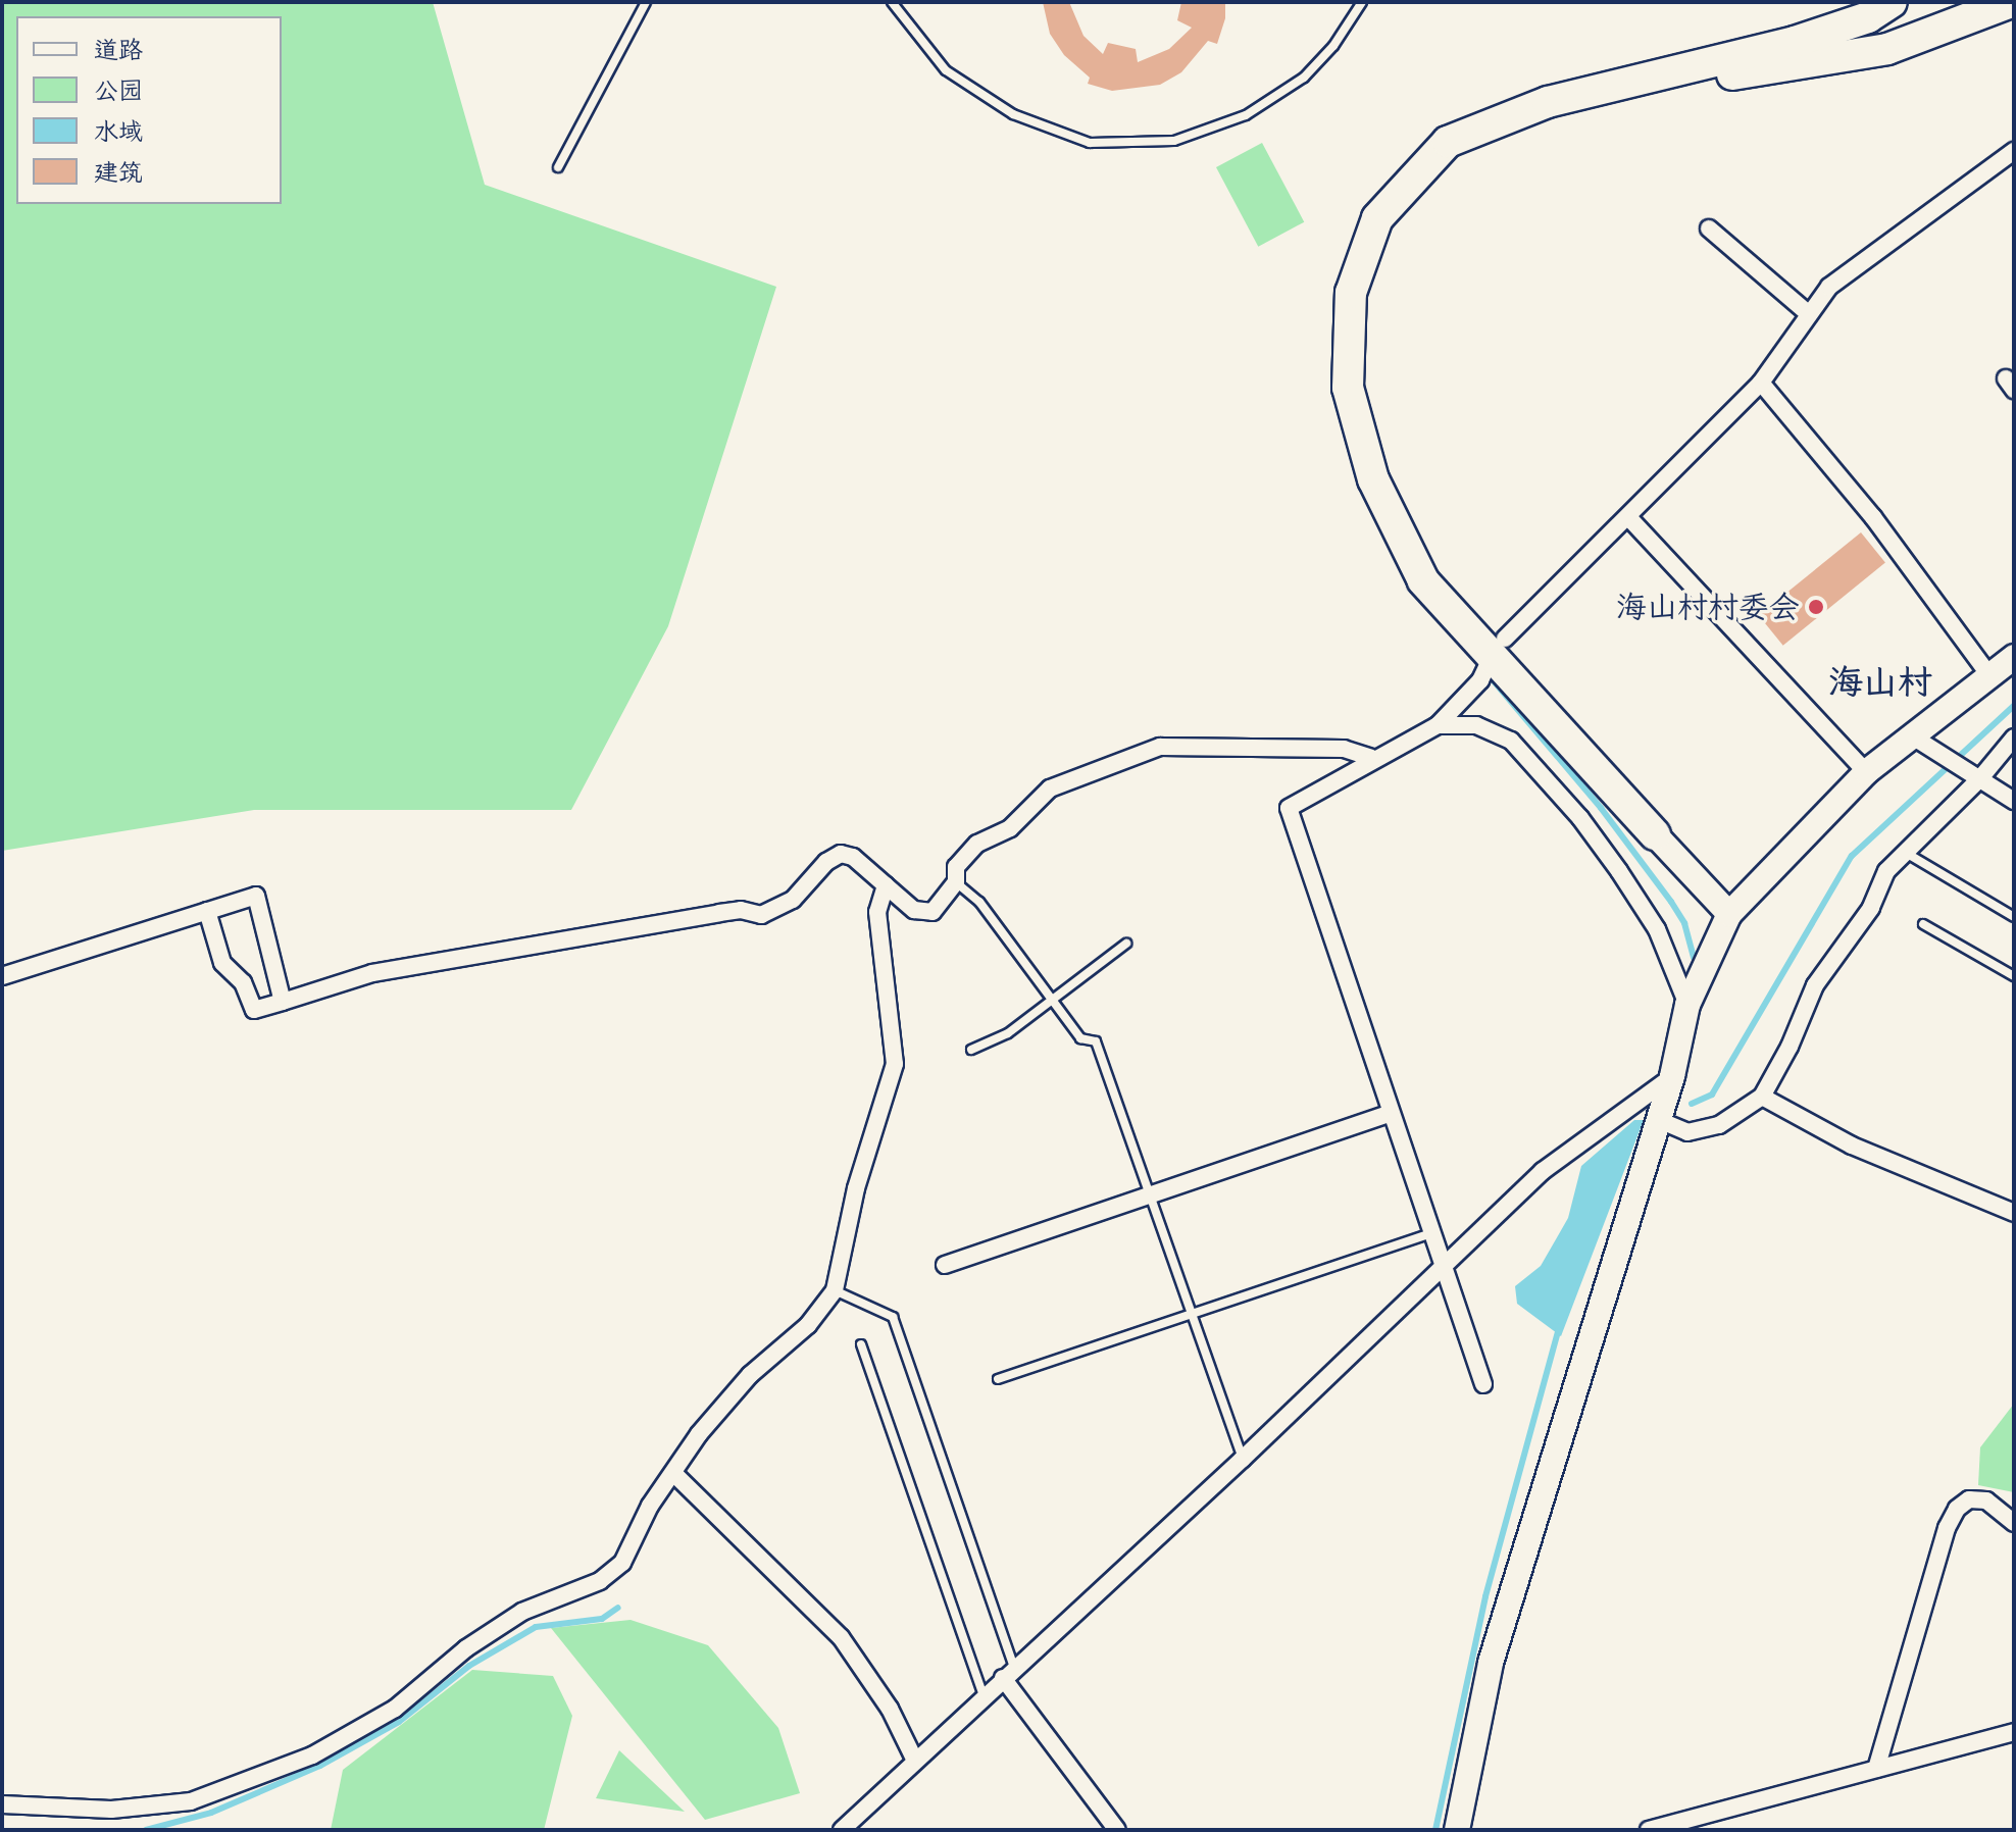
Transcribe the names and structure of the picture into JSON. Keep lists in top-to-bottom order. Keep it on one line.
{"districts":["海山村"],"places":["海山村村委会"],"legend":["道路","公园","水域","建筑"]}
